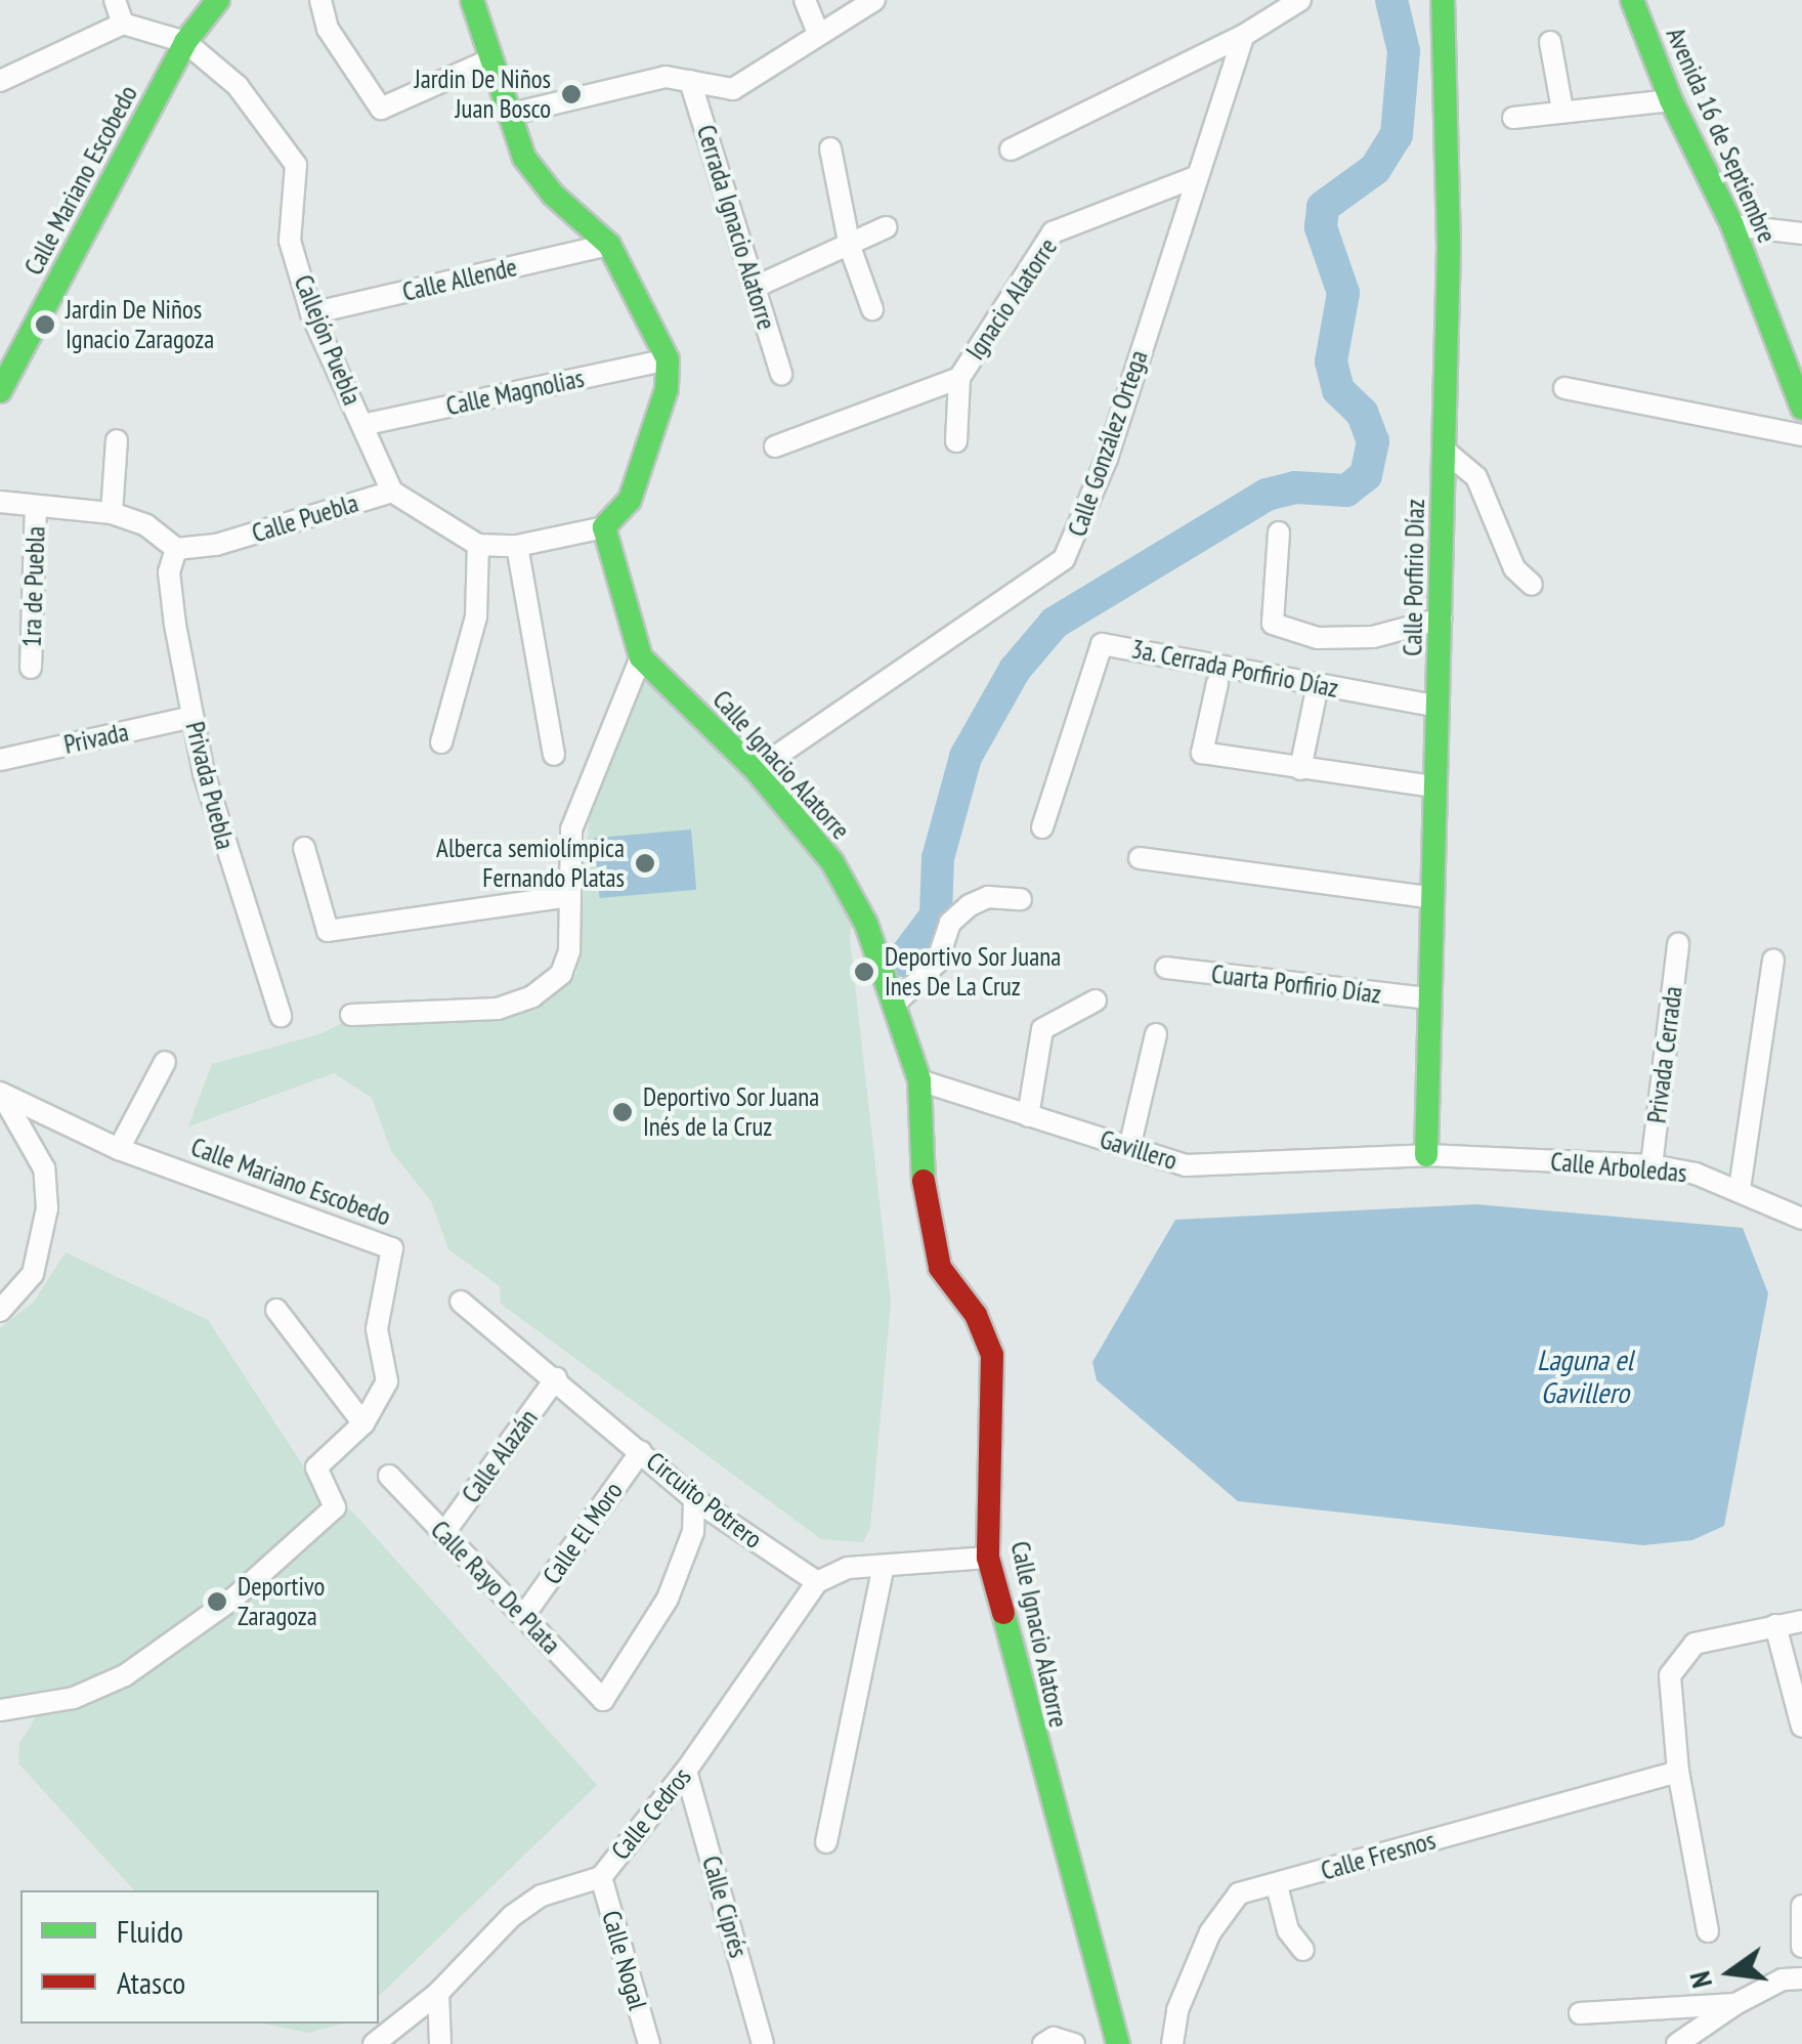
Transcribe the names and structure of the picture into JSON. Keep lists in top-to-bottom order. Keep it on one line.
{"streets":{"street":["Avenida 16 de Septiembre","Calle Mariano Escobedo","Cerrada Ignacio Alatorre","Calle Allende","Ignacio Alatorre","Callejón Puebla","Calle Magnolias","Calle González Ortega","Calle Puebla","Calle Porfirio Díaz","1ra de Puebla","3a. Cerrada Porfirio Díaz","Privada","Calle Ignacio Alatorre","Privada Puebla","Cuarta Porfirio Díaz","Privada Cerrada","Gavillero","Calle Arboledas","Calle Alazán","Circuito Potrero","Calle El Moro","Calle Rayo De Plata","Calle Cedros","Calle Fresnos","Calle Ciprés","Calle Nogal"]},"crossings":[["Calle Mariano Escobedo","Callejón Puebla"],["Calle Allende","Callejón Puebla"],["Ignacio Alatorre","Calle González Ortega"],["Callejón Puebla","Calle Magnolias"],["Callejón Puebla","Calle Puebla"],["Calle González Ortega","Calle Ignacio Alatorre"],["Calle Puebla","Privada Puebla"],["Calle Porfirio Díaz","3a. Cerrada Porfirio Díaz"],["Calle Porfirio Díaz","Cuarta Porfirio Díaz"],["Calle Porfirio Díaz","Gavillero"],["Calle Porfirio Díaz","Calle Arboledas"],["Privada","Privada Puebla"],["Calle Ignacio Alatorre","Gavillero"],["Privada Cerrada","Calle Arboledas"],["Gavillero","Calle Arboledas"],["Calle Alazán","Circuito Potrero"],["Calle Alazán","Calle Rayo De Plata"],["Circuito Potrero","Calle El Moro"],["Circuito Potrero","Calle Rayo De Plata"],["Circuito Potrero","Calle Cedros"],["Calle El Moro","Calle Rayo De Plata"],["Calle Cedros","Calle Ciprés"],["Calle Cedros","Calle Nogal"]],"water":["Laguna el Gavillero"],"places":["Jardin De Niños Juan Bosco","Jardin De Niños Ignacio Zaragoza","Alberca semiolímpica Fernando Platas","Deportivo Sor Juana Ines De La Cruz","Deportivo Sor Juana Inés de la Cruz","Deportivo Zaragoza"],"legend":["Fluido","Atasco"],"north":"left"}
